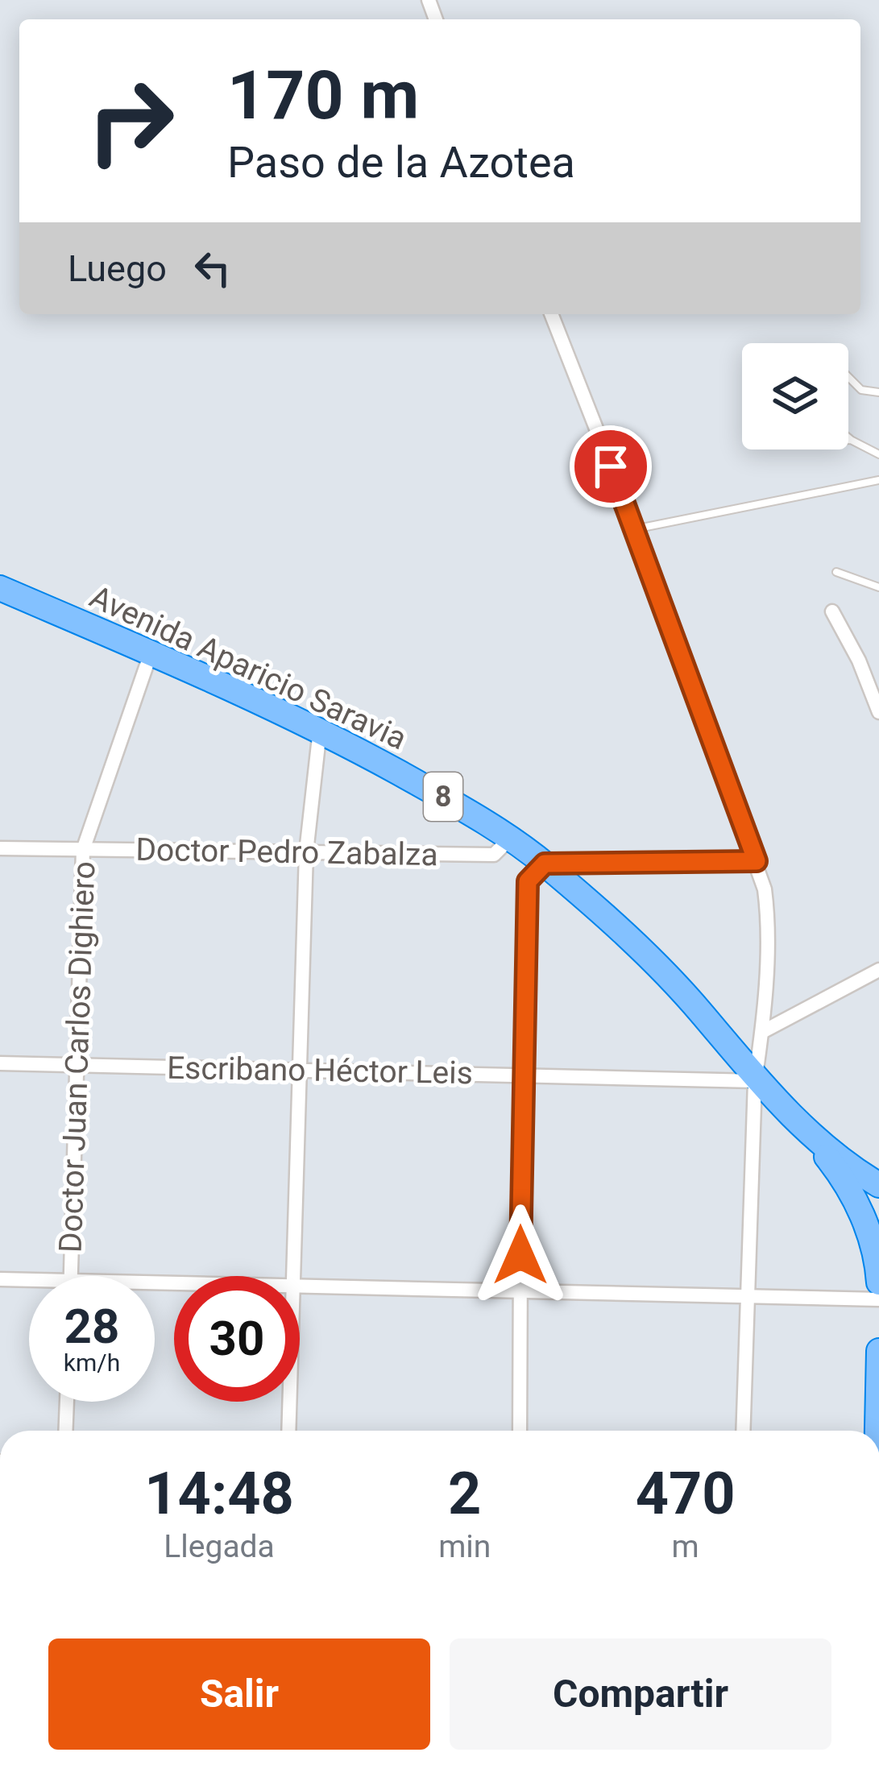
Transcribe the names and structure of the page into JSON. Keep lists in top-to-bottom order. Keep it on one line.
{"streets":{"highway":["Avenida Aparicio Saravia","8"],"street":["Doctor Pedro Zabalza","Doctor Juan Carlos Dighiero","Escribano Héctor Leis"]},"crossings":[["Avenida Aparicio Saravia","8"],["Avenida Aparicio Saravia","Doctor Pedro Zabalza"],["Avenida Aparicio Saravia","Doctor Juan Carlos Dighiero"],["Avenida Aparicio Saravia","Escribano Héctor Leis"],["Doctor Pedro Zabalza","Doctor Juan Carlos Dighiero"],["Doctor Juan Carlos Dighiero","Escribano Héctor Leis"]],"page":{"turn":["170 m","Paso de la Azotea"],"then":"Luego","speed":"28 km/h","limit":"30","eta":["14:48","Llegada","2","min","470","m"],"buttons":["Salir","Compartir"]}}
